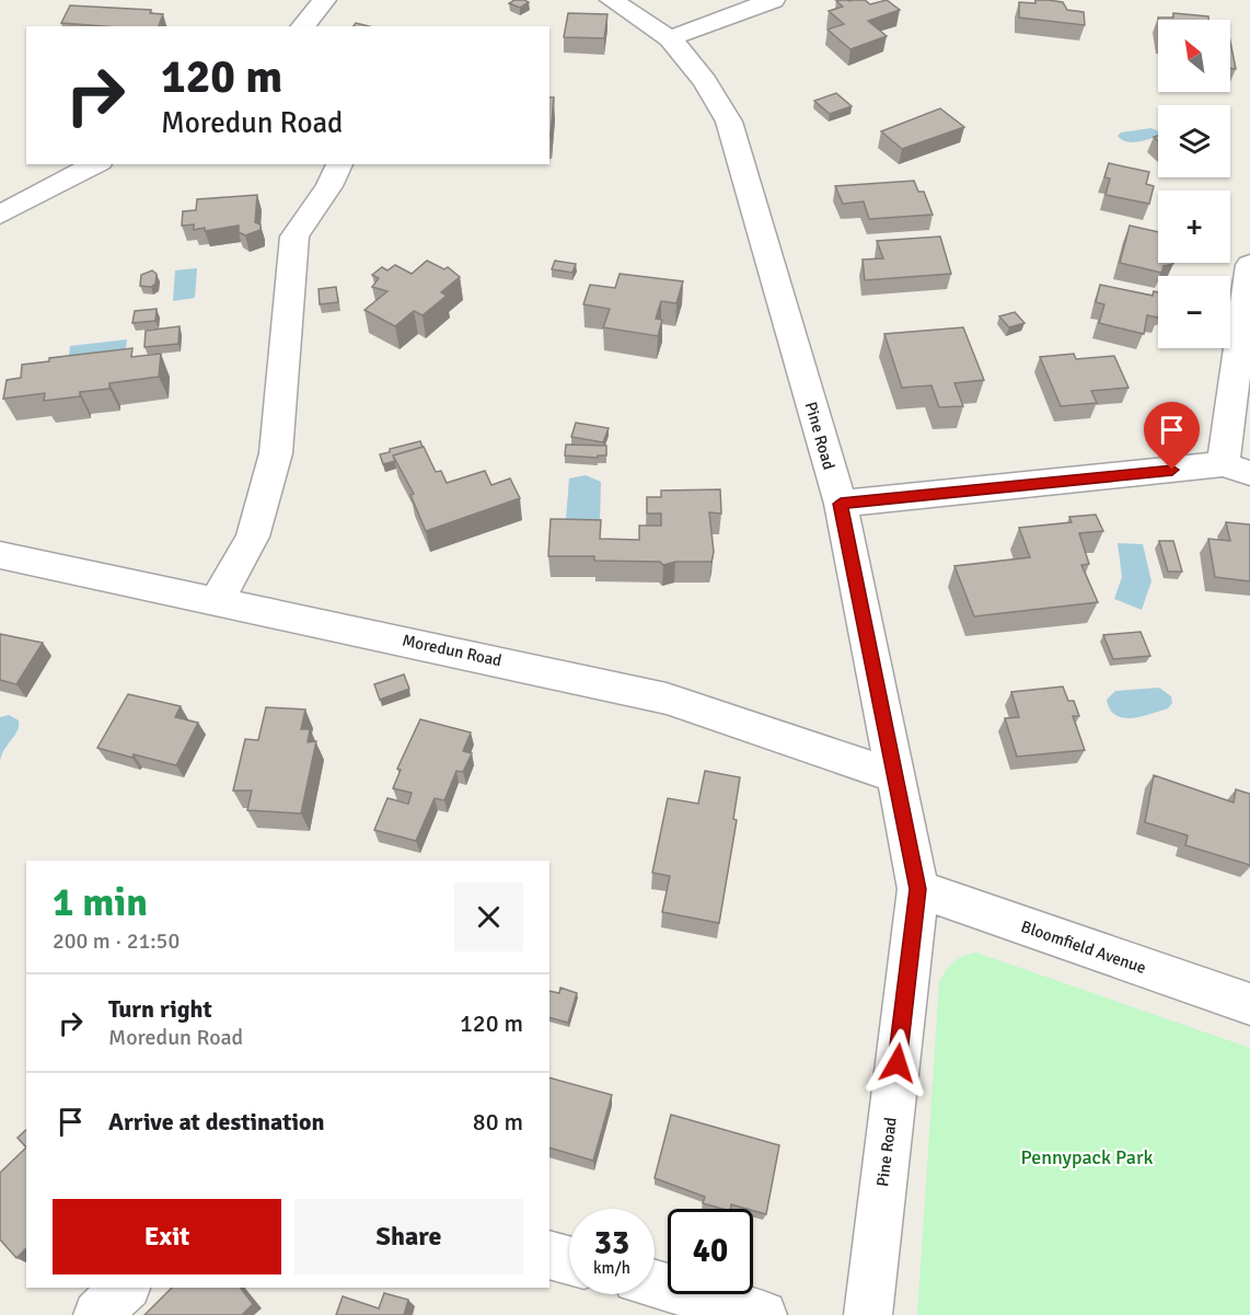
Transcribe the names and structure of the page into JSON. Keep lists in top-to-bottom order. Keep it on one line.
{"streets":{"street":["Pine Road","Moredun Road","Bloomfield Avenue"]},"crossings":[["Pine Road","Moredun Road"],["Pine Road","Bloomfield Avenue"]],"parks":["Pennypack Park"],"north":"top left","page":{"map_buttons":["+","−"],"turn":["120 m","Moredun Road"],"heading":["1 min","200 m · 21:50"],"list":[{"name":"Turn right","note":"Moredun Road","value":"120 m"},{"name":"Arrive at destination","value":"80 m"}],"buttons":["Exit","Share"],"speed":"33 km/h","limit":"40"}}
